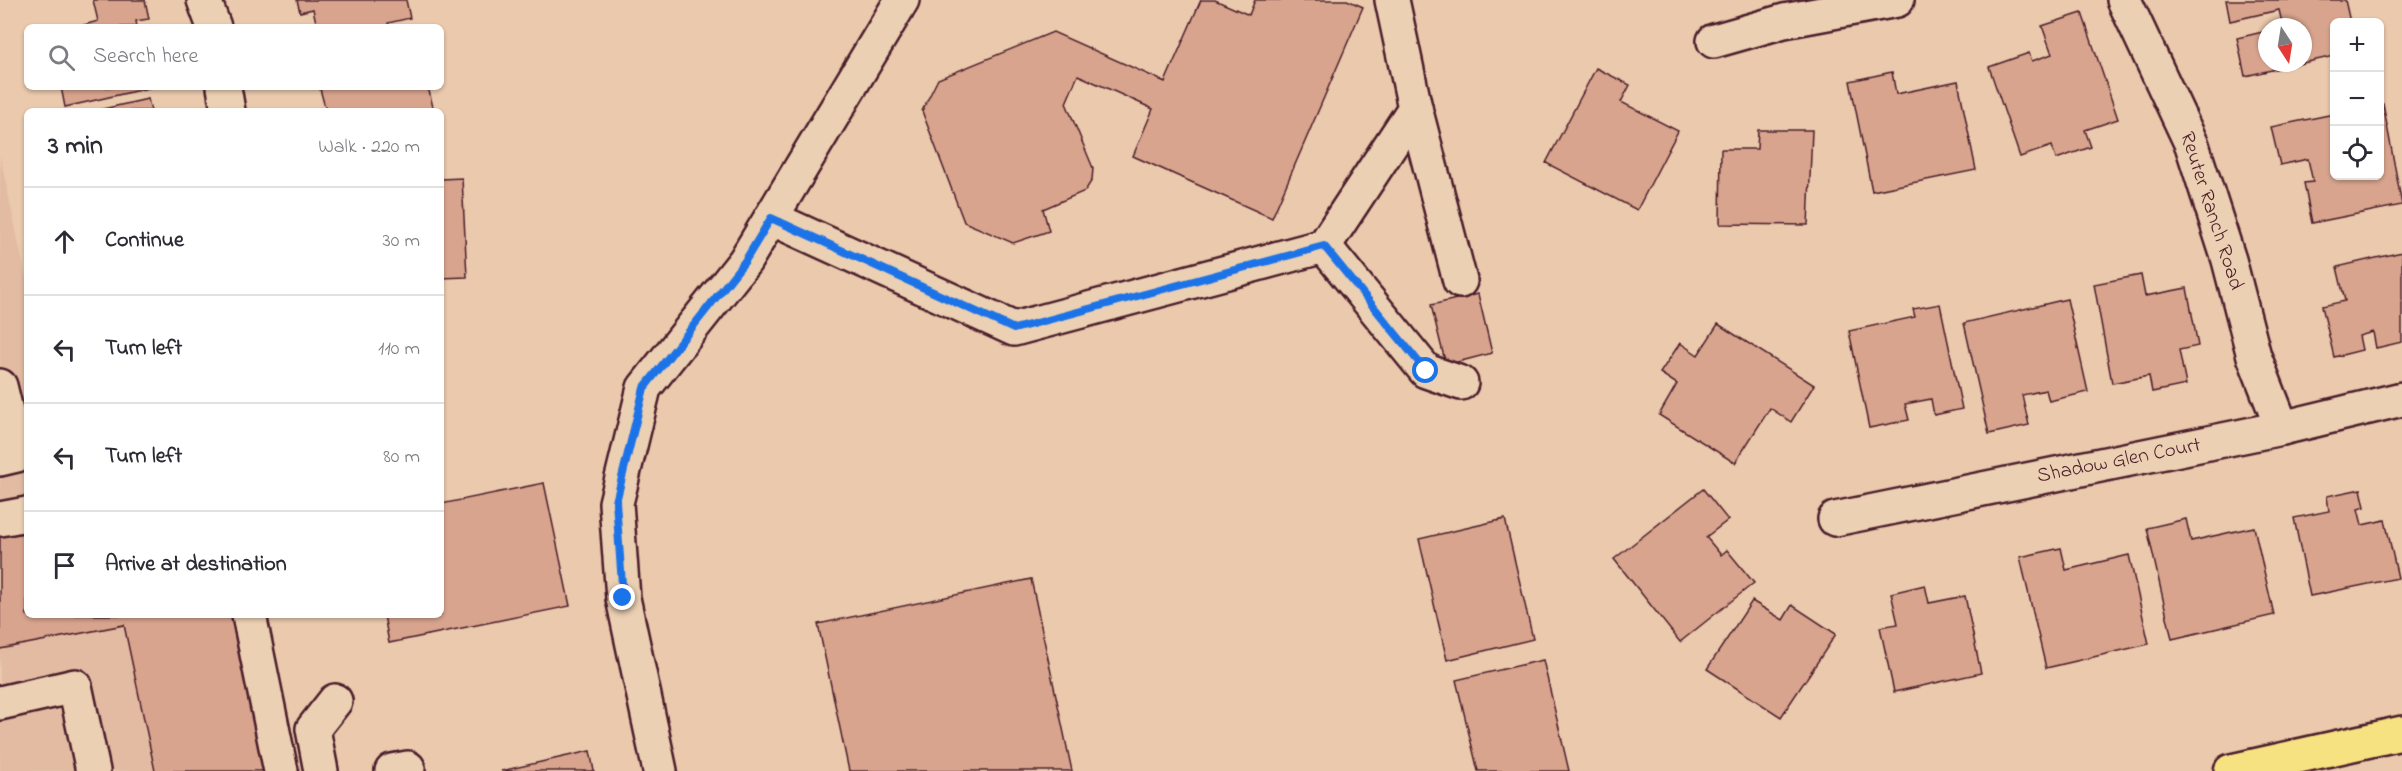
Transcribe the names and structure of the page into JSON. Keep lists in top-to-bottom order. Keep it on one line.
{"streets":{"street":["Reuter Ranch Road","Shadow Glen Court"]},"crossings":[["Reuter Ranch Road","Shadow Glen Court"]],"north":"bottom","page":{"map_buttons":["+","−"],"search":"Search here","heading":["3 min","Walk · 220 m"],"list":[["Continue","30 m"],["Turn left","110 m"],["Turn left","80 m"],"Arrive at destination"]}}
